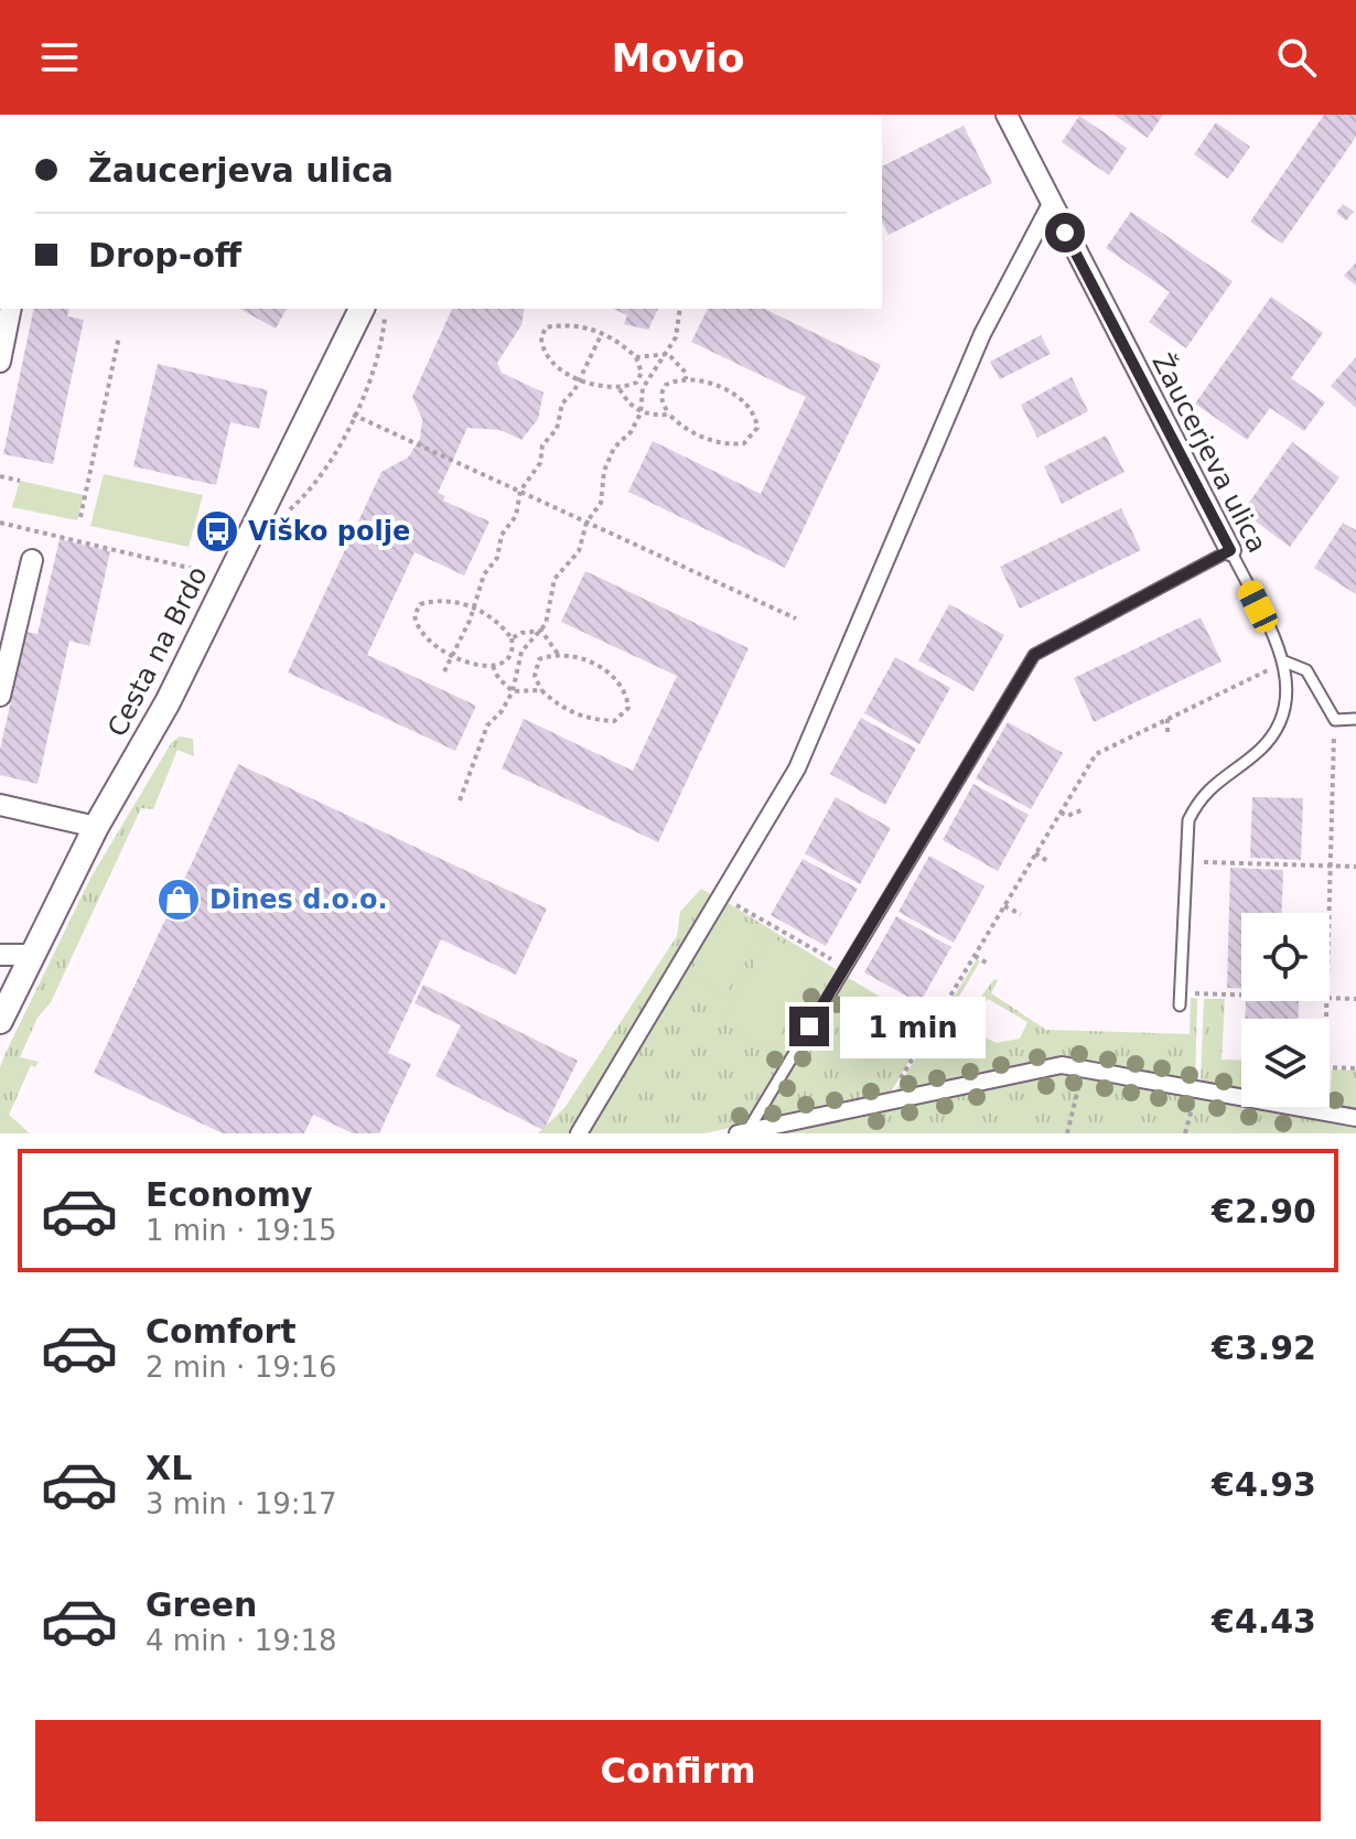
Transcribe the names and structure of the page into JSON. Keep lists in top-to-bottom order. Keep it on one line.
{"streets":{"street":["Žaucerjeva ulica","Cesta na Brdo"]},"places":{"bus stop":["Viško polje"],"shop":["Dines d.o.o."]},"page":{"header":"Movio","banner":["Žaucerjeva ulica","Drop-off"],"bubble":"1 min","list":[{"name":"Economy","note":"1 min · 19:15","value":"€2.90"},{"name":"Comfort","note":"2 min · 19:16","value":"€3.92"},{"name":"XL","note":"3 min · 19:17","value":"€4.93"},{"name":"Green","note":"4 min · 19:18","value":"€4.43"}],"buttons":"Confirm"}}
